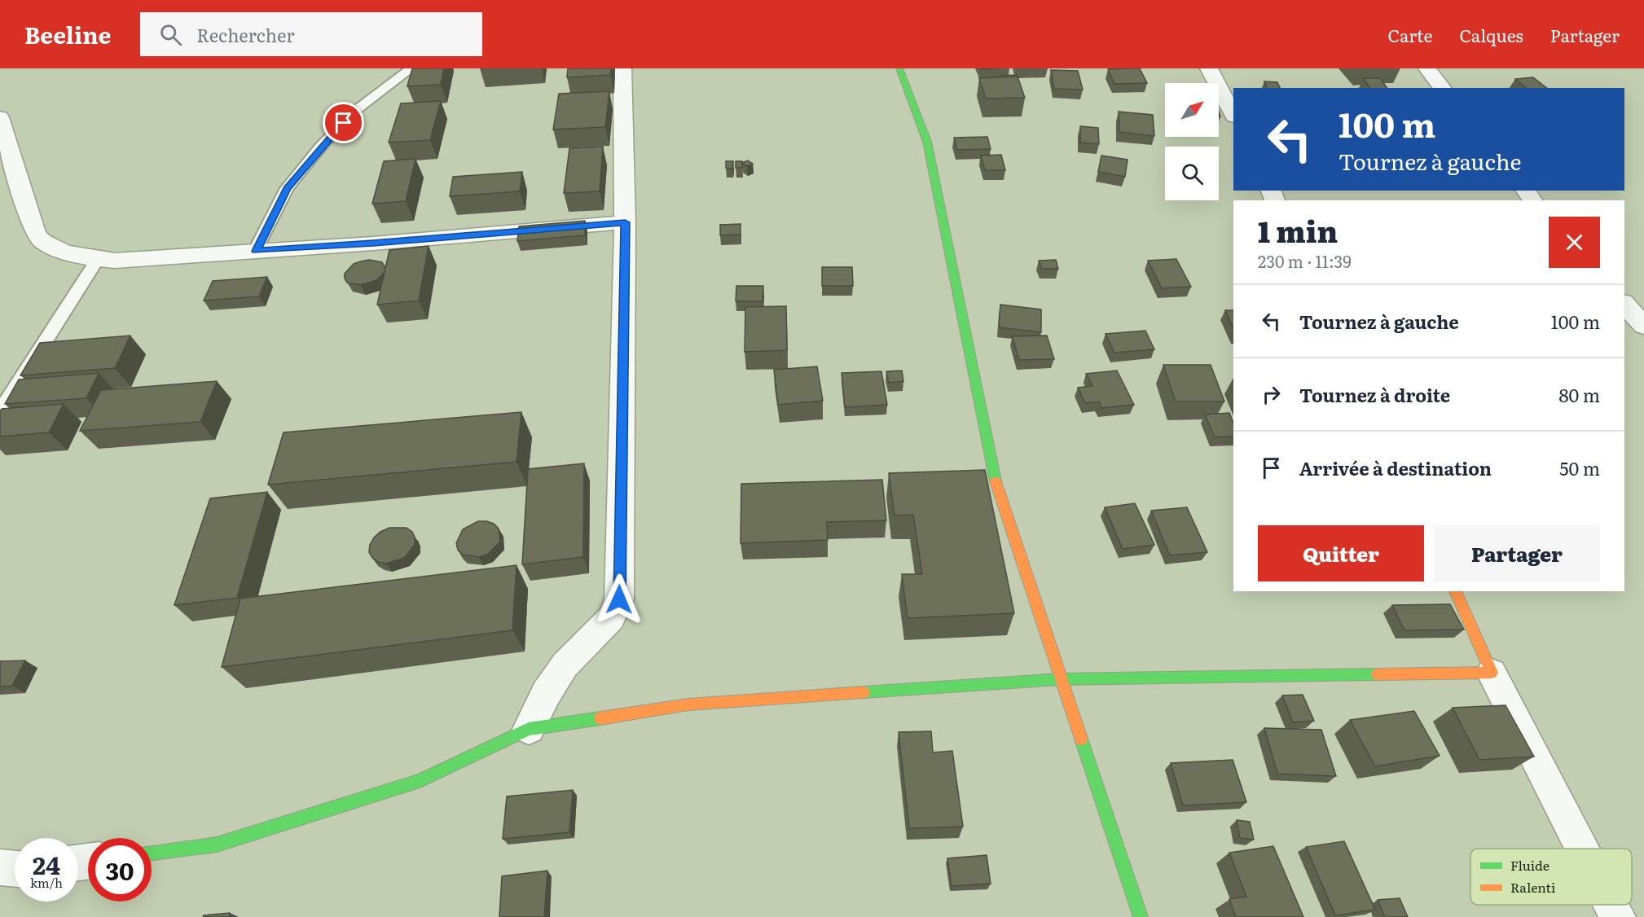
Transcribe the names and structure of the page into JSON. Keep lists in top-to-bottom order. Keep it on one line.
{"legend":["Fluide","Ralenti"],"north":"top right","page":{"header":"Beeline","search":"Rechercher","nav":["Carte","Calques","Partager"],"turn":["100 m","Tournez à gauche"],"heading":["1 min","230 m · 11:39"],"list":[{"name":"Tournez à gauche","value":"100 m"},{"name":"Tournez à droite","value":"80 m"},{"name":"Arrivée à destination","value":"50 m"}],"buttons":["Quitter","Partager"],"speed":"24 km/h","limit":"30"}}
